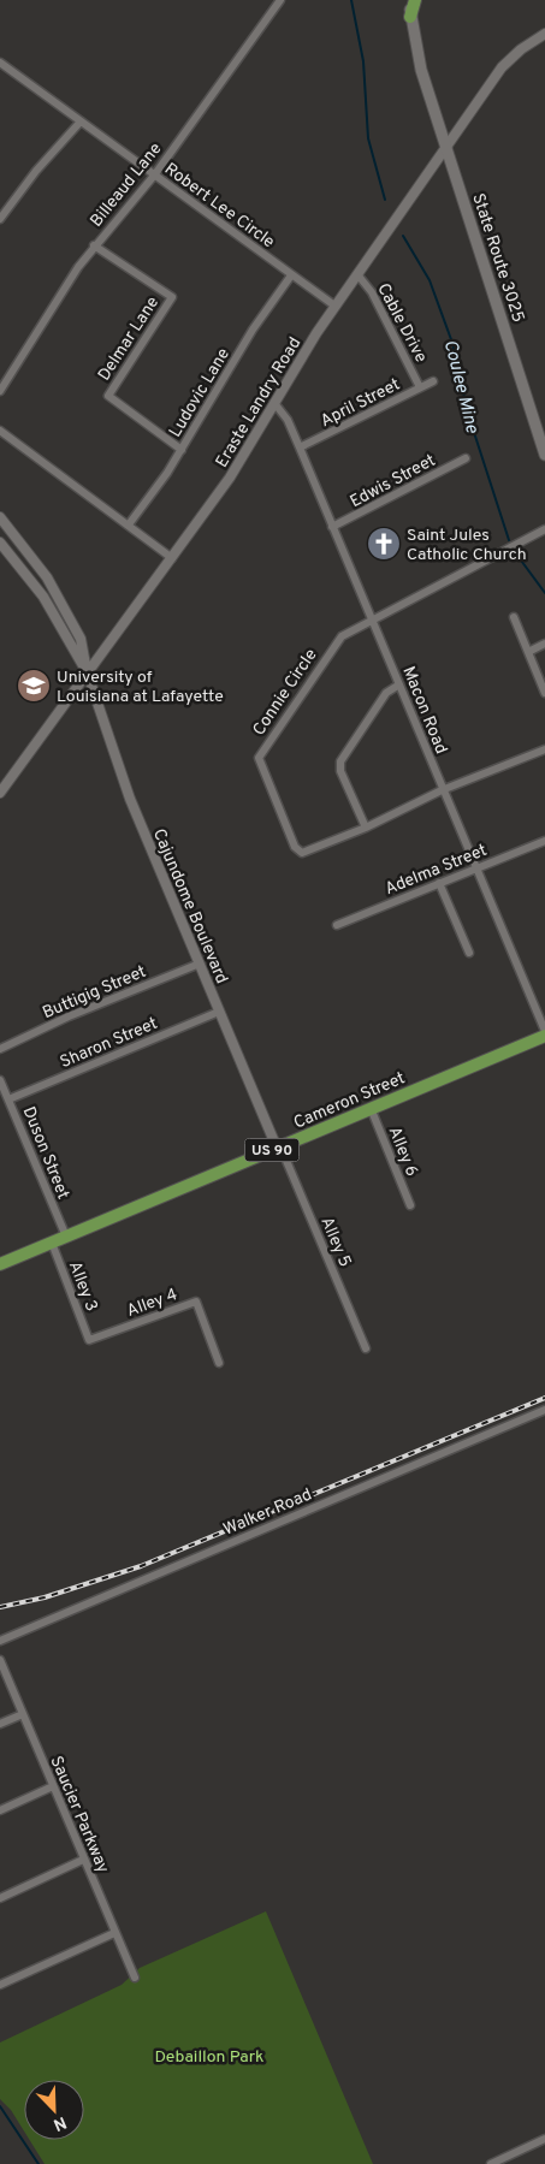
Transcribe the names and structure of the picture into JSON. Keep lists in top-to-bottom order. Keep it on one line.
{"streets":{"main road":["State Route 3025","Cameron Street","US 90"],"street":["Billeaud Lane","Robert Lee Circle","Cable Drive","Delmar Lane","Ludovic Lane","Eraste Landry Road","April Street","Edwis Street","Connie Circle","Macon Road","Adelma Street","Cajundome Boulevard","Buttigig Street","Sharon Street","Alley 6","Duson Street","Alley 5","Alley 3","Alley 4","Walker Road","Saucier Parkway"]},"crossings":[["Billeaud Lane","Robert Lee Circle"],["Billeaud Lane","Delmar Lane"],["Robert Lee Circle","Ludovic Lane"],["Robert Lee Circle","Eraste Landry Road"],["State Route 3025","Eraste Landry Road"],["Cable Drive","Eraste Landry Road"],["Cable Drive","April Street"],["Delmar Lane","Ludovic Lane"],["Eraste Landry Road","Macon Road"],["Eraste Landry Road","Cajundome Boulevard"],["April Street","Macon Road"],["Edwis Street","Macon Road"],["Connie Circle","Macon Road"],["Macon Road","Adelma Street"],["Macon Road","Cameron Street"],["Cajundome Boulevard","Buttigig Street"],["Cajundome Boulevard","Sharon Street"],["Cajundome Boulevard","Cameron Street"],["Cajundome Boulevard","Alley 5"],["Sharon Street","Duson Street"],["Cameron Street","Alley 6"],["Cameron Street","Duson Street"],["Cameron Street","Alley 5"],["Cameron Street","Alley 3"],["Alley 3","Alley 4"]],"water":["Coulee Mine"],"parks":["Debaillon Park"],"places":{"church":["Saint Jules Catholic Church"],"school or university":["University of Louisiana at Lafayette"]},"north":"bottom right"}
